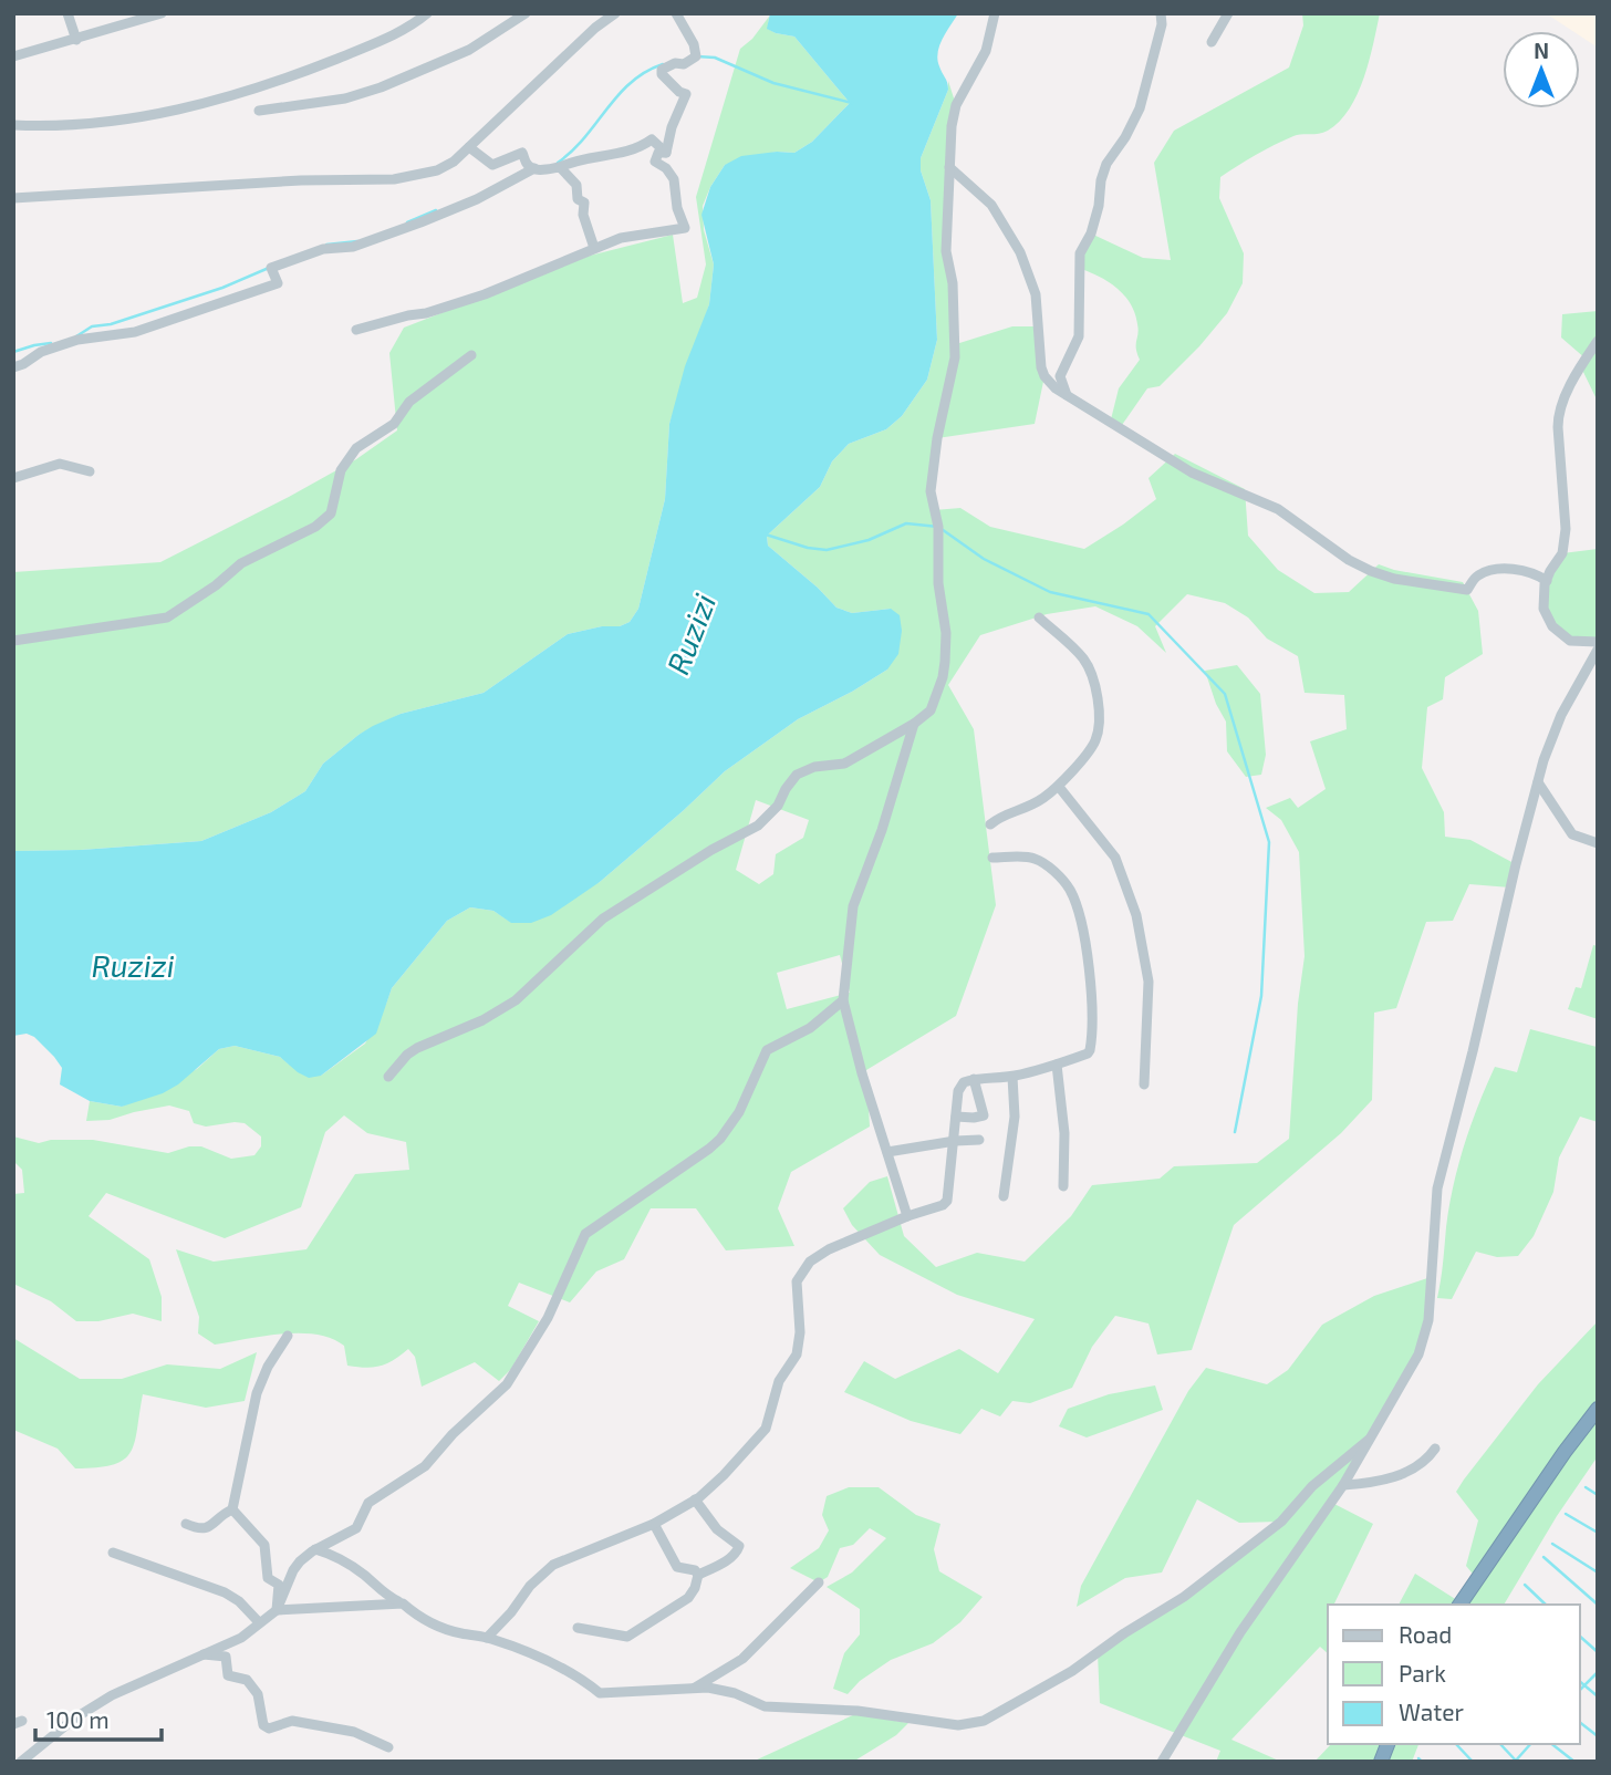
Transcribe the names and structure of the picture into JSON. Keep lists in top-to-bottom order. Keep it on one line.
{"water":["Ruzizi"],"legend":["Road","Park","Water"],"scale_bar":"100 m","north":"top"}
